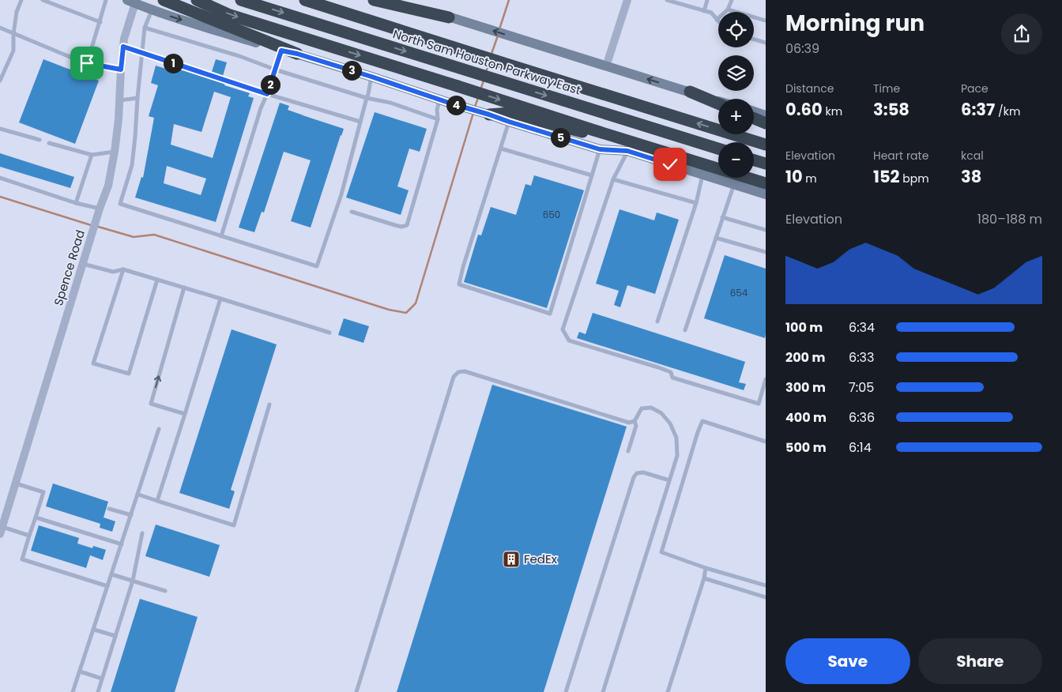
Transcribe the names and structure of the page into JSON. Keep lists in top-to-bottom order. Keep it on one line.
{"streets":{"highway":["North Sam Houston Parkway East"],"street":["Spence Road"]},"places":{"building":["FedEx"]},"house_numbers":["650","654"],"page":{"heading":["Morning run","06:39"],"map_buttons":["+","−"],"pins":["1","3","2","4","5"],"stats":[["Distance","0.60 km"],["Time","3:58"],["Pace","6:37 /km"],["Elevation","10 m"],["Heart rate","152 bpm"],["kcal","38"]],"chart":["Elevation","180–188 m"],"list":[{"name":"100 m","note":"6:34"},{"name":"200 m","note":"6:33"},{"name":"300 m","note":"7:05"},{"name":"400 m","note":"6:36"},{"name":"500 m","note":"6:14"}],"buttons":["Save","Share"]}}
